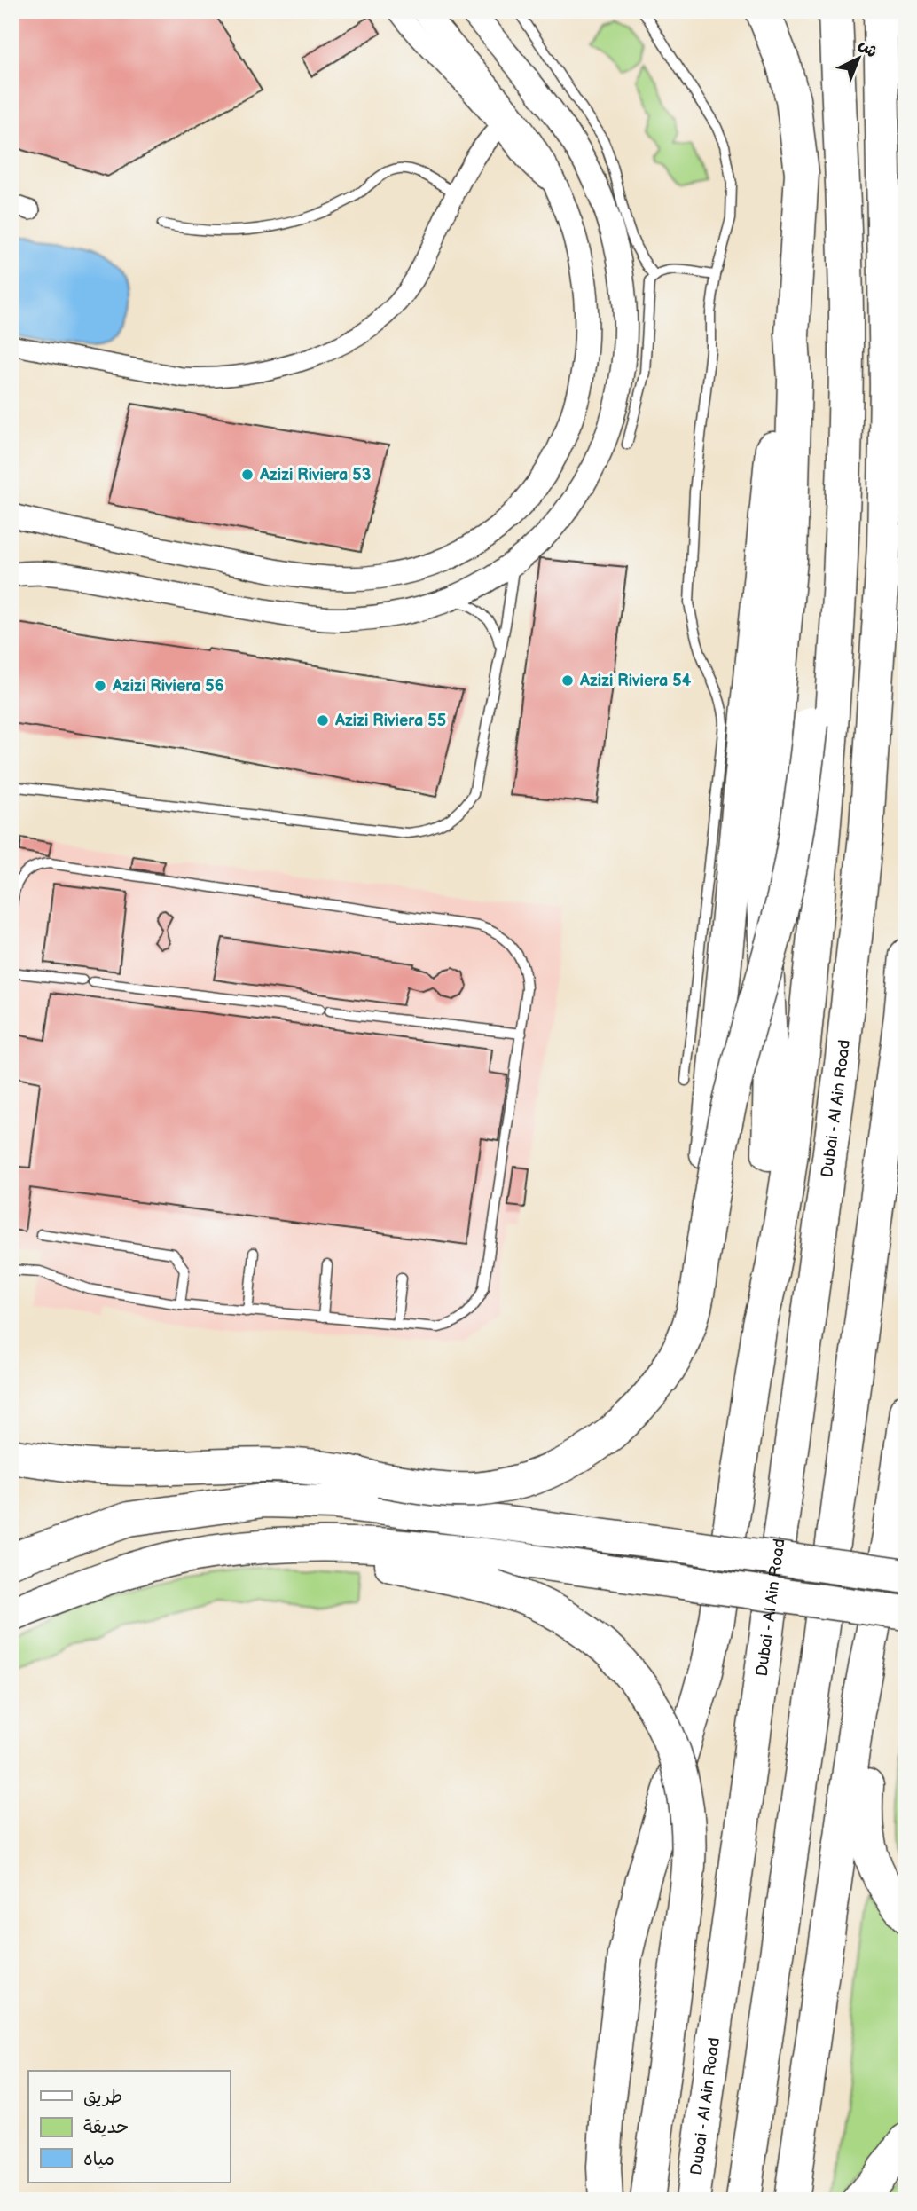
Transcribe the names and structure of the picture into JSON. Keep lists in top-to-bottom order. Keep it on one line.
{"streets":{"highway":["Dubai - Al Ain Road"]},"places":["Azizi Riviera 53","Azizi Riviera 54","Azizi Riviera 56","Azizi Riviera 55"],"legend":["طريق","حديقة","مياه"],"north":"top right"}
